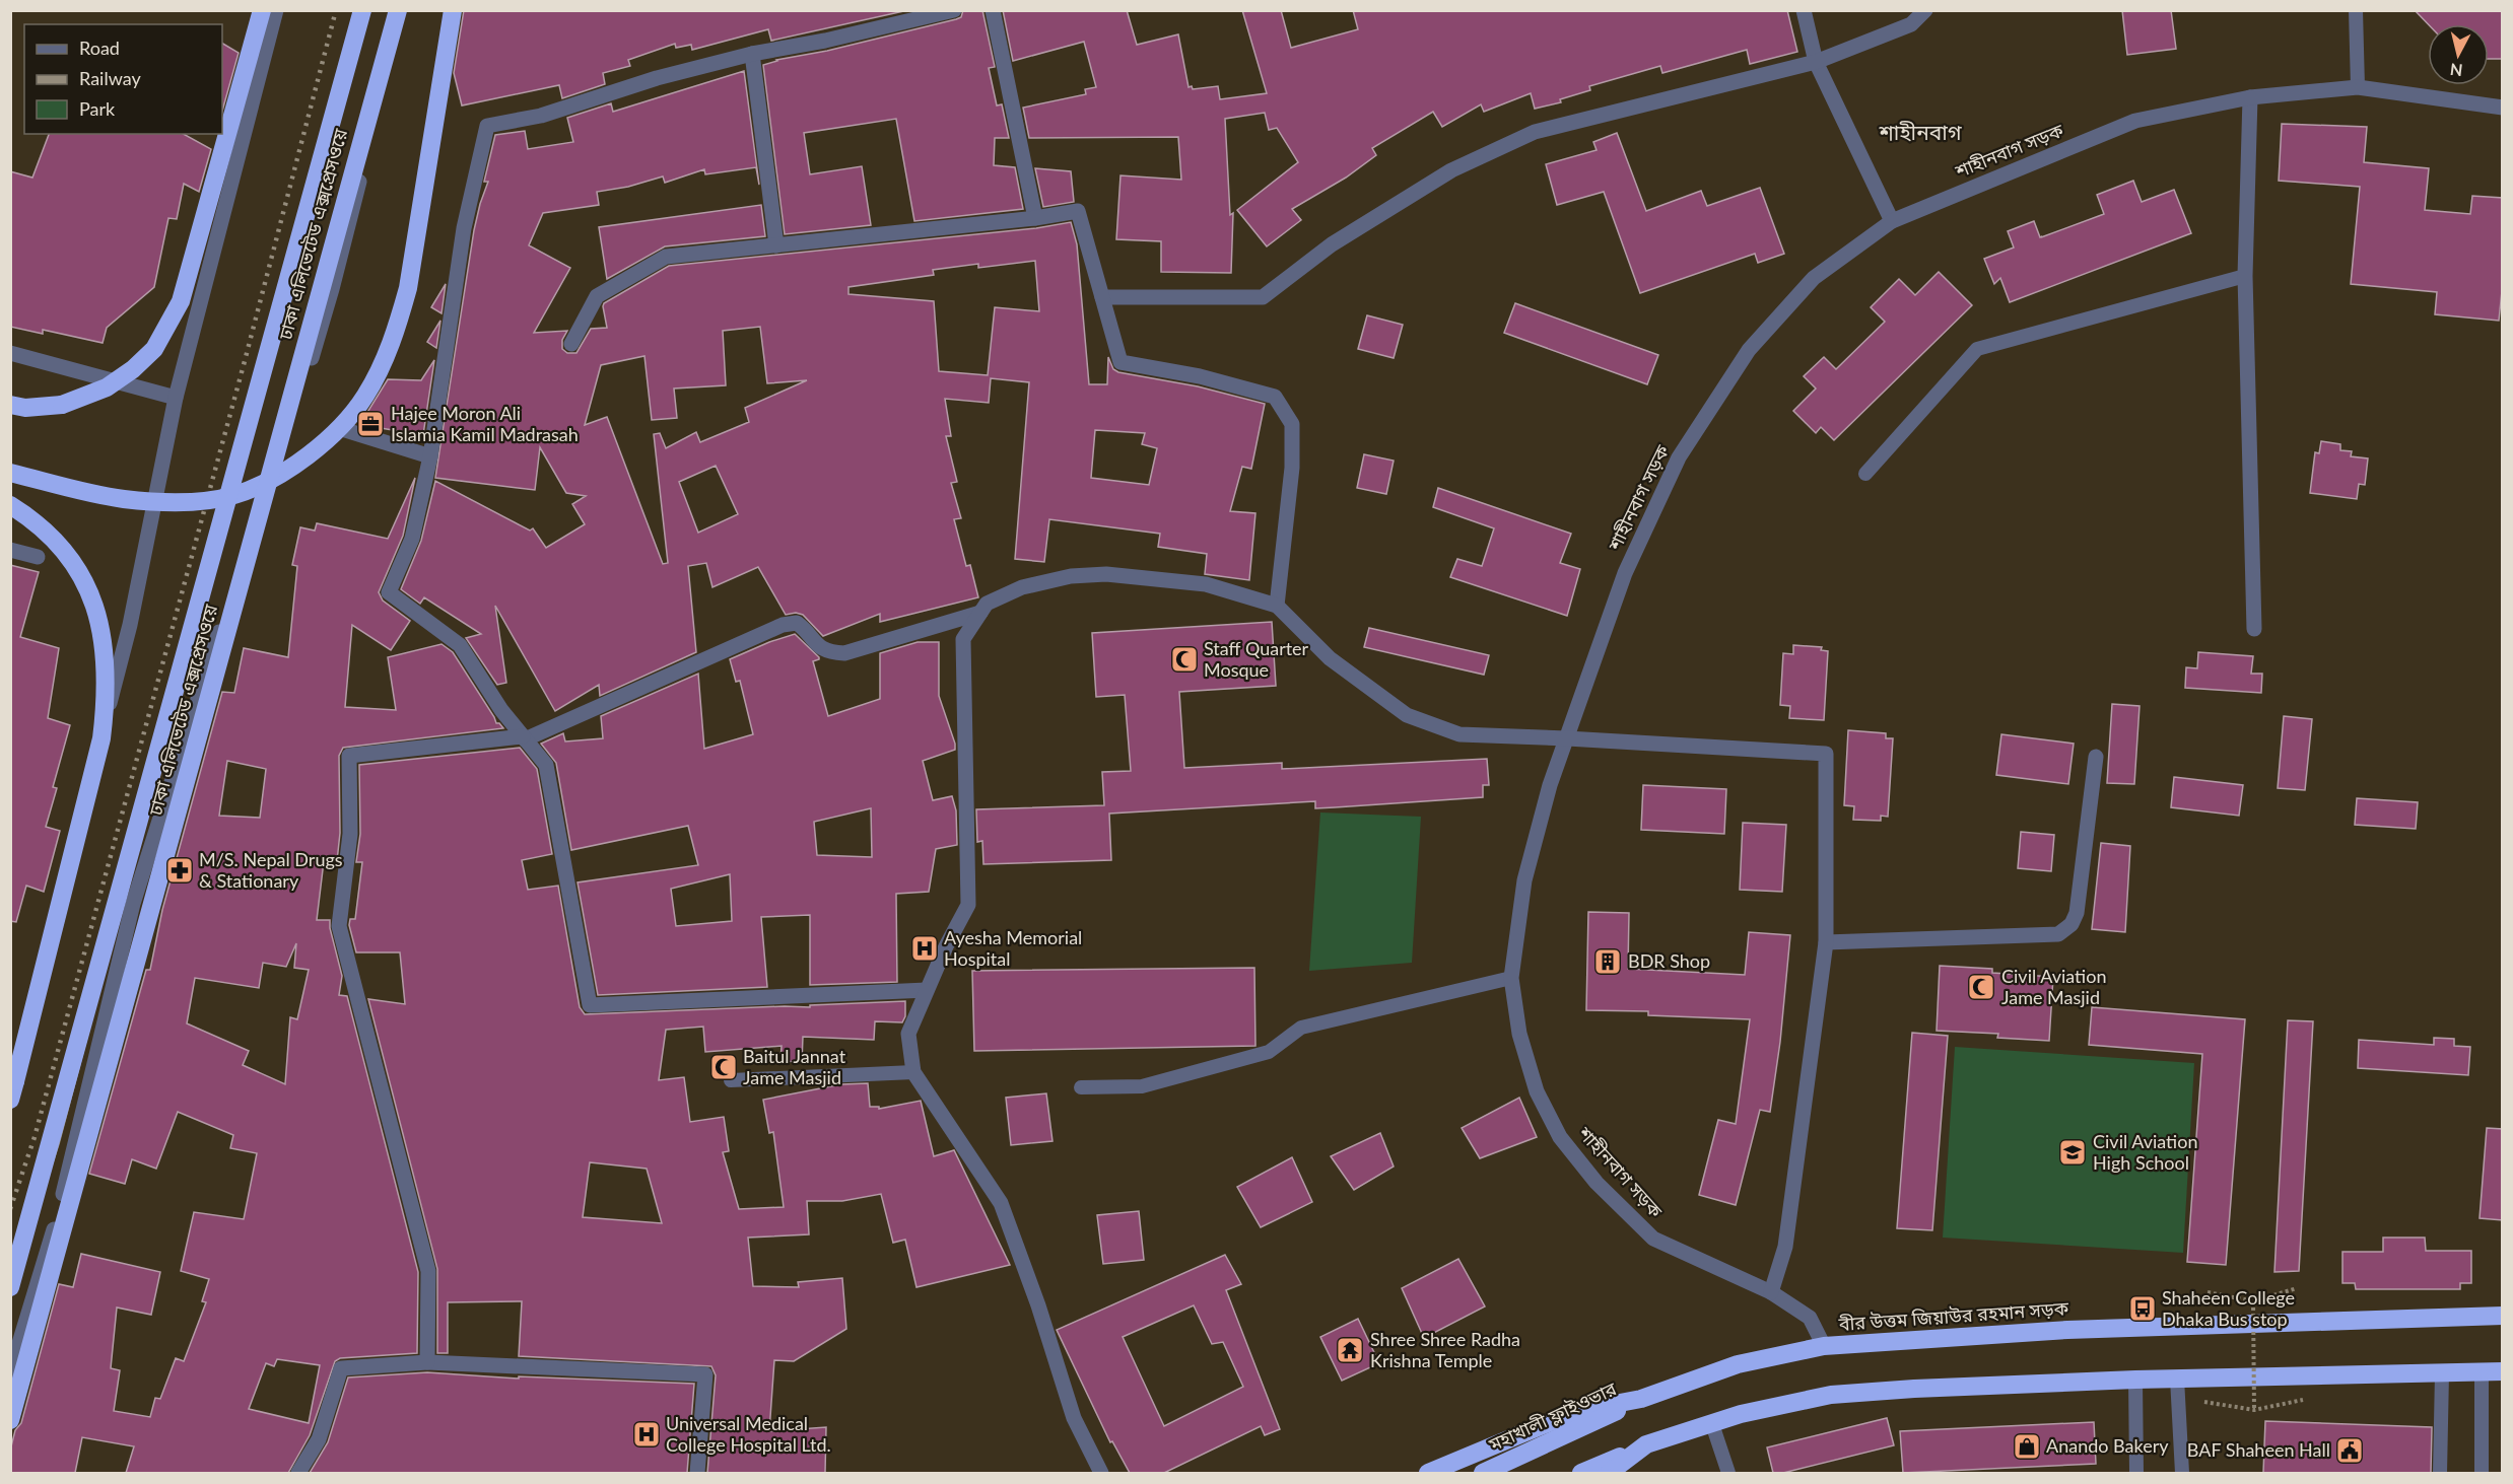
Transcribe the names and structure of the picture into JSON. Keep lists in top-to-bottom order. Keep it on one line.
{"streets":{"highway":["ঢাকা এলিভেটেড এক্সপ্রেসওয়ে","বীর উত্তম জিয়াউর রহমান সড়ক","মহাখালী ফ্লাইওভার"],"street":["শাহীনবাগ সড়ক"]},"crossings":[["শাহীনবাগ সড়ক","বীর উত্তম জিয়াউর রহমান সড়ক"],["বীর উত্তম জিয়াউর রহমান সড়ক","মহাখালী ফ্লাইওভার"]],"districts":["শাহীনবাগ"],"places":{"office":["Hajee Moron Ali Islamia Kamil Madrasah"],"mosque":["Staff Quarter Mosque","Civil Aviation Jame Masjid","Baitul Jannat Jame Masjid"],"pharmacy":["M/S. Nepal Drugs & Stationary"],"hospital":["Ayesha Memorial Hospital","Universal Medical College Hospital Ltd."],"building":["BDR Shop"],"school or university":["Civil Aviation High School"],"bus stop":["Shaheen College Dhaka Bus stop"],"temple":["Shree Shree Radha Krishna Temple"],"shop":["Anando Bakery"],"public building":["BAF Shaheen Hall"]},"legend":["Road","Railway","Park"],"north":"bottom"}
